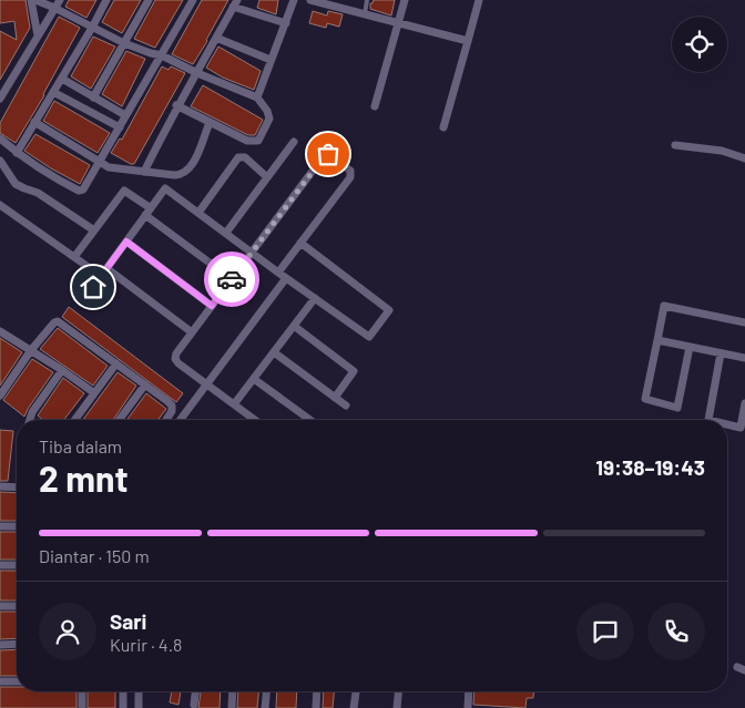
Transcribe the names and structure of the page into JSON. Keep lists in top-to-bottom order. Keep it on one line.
{"page":{"heading":["2 mnt","Tiba dalam","19:38–19:43"],"panel":["Sari","Kurir · 4.8"],"bar":"Diantar · 150 m"}}
